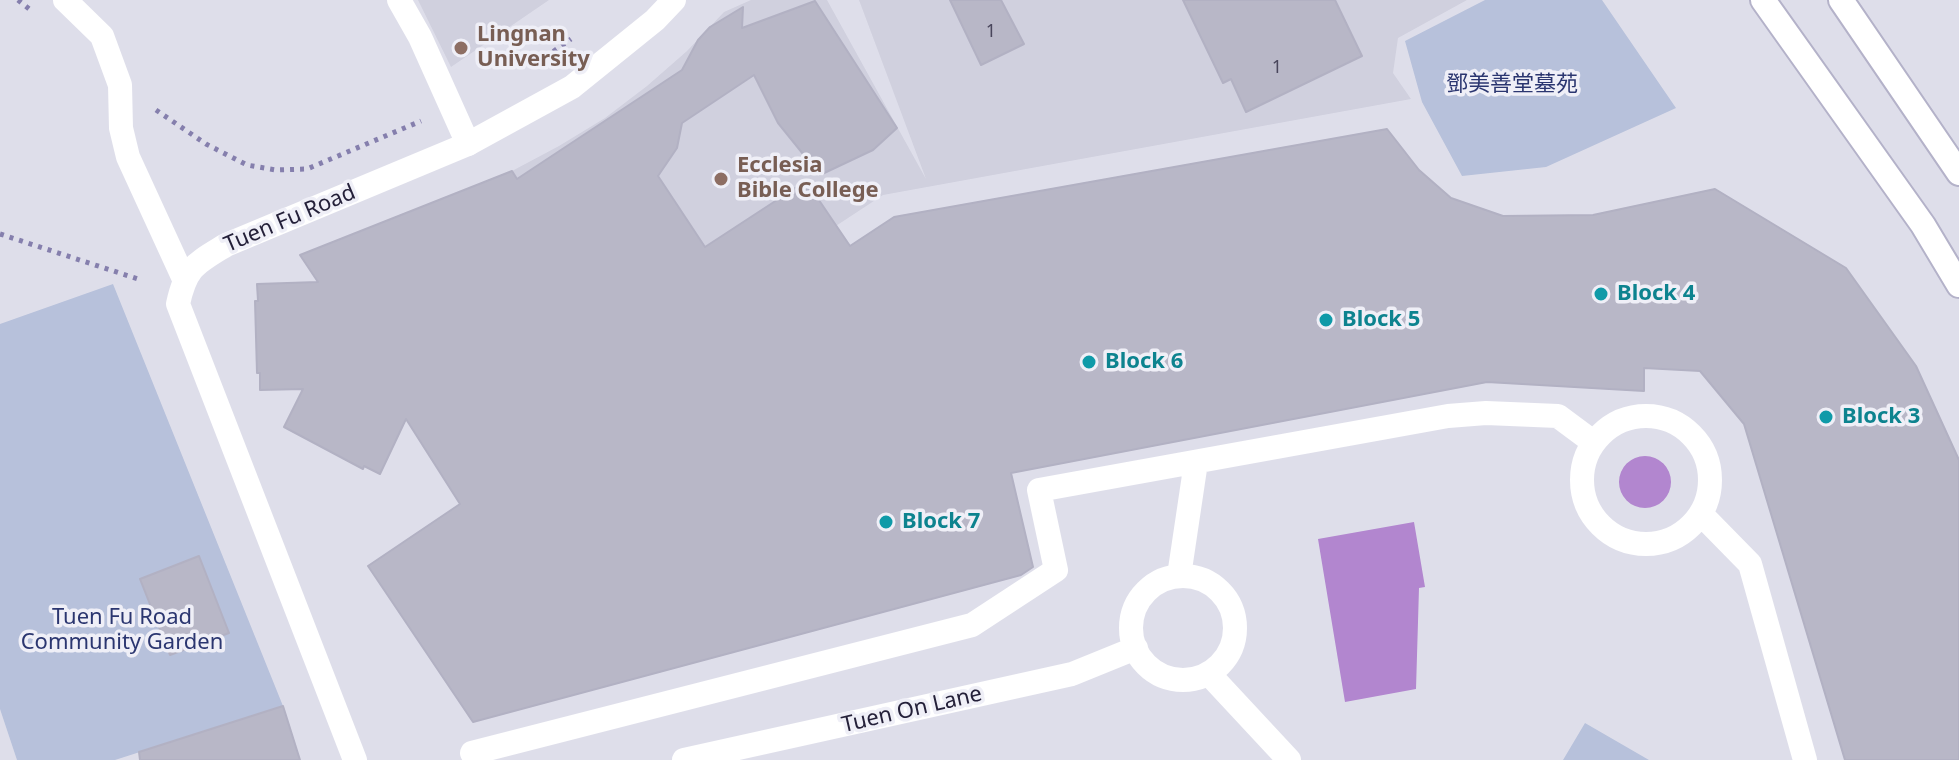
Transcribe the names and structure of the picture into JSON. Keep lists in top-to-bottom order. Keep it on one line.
{"streets":{"street":["Tuen Fu Road","Tuen On Lane"]},"parks":["鄧美善堂墓苑","Tuen Fu Road Community Garden"],"places":["Lingnan University","Ecclesia Bible College","Block 4","Block 5","Block 6","Block 3","Block 7"],"house_numbers":["1","1"]}
